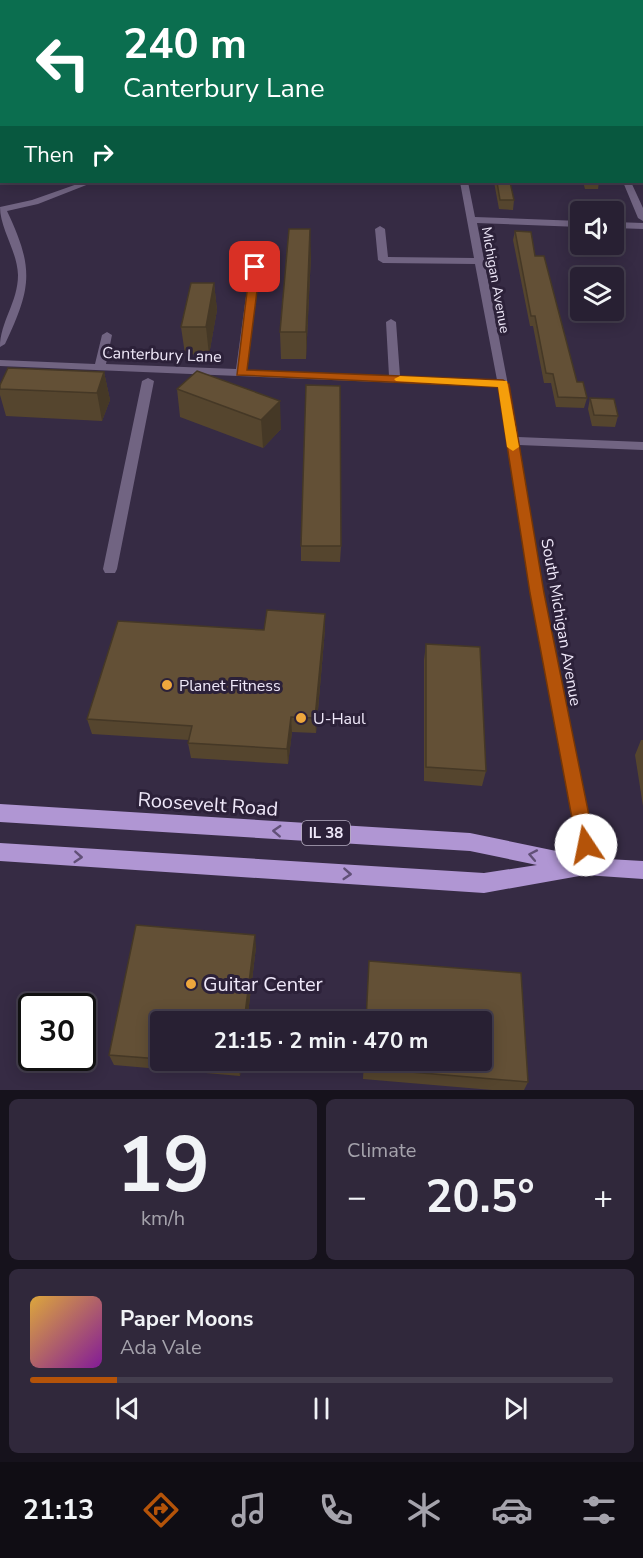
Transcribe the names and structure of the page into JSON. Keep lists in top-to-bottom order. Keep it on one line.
{"streets":{"main road":["Roosevelt Road","IL 38"],"street":["Michigan Avenue","Canterbury Lane","South Michigan Avenue"]},"crossings":[["Michigan Avenue","Canterbury Lane"],["Michigan Avenue","South Michigan Avenue"],["Canterbury Lane","South Michigan Avenue"],["South Michigan Avenue","Roosevelt Road"]],"places":["Planet Fitness","U-Haul","Guitar Center"],"page":{"turn":["240 m","Canterbury Lane"],"then":"Then","limit":"30","trip":"21:15 · 2 min · 470 m","tile":[["19","km/h"],"Climate"],"heat":["−","20.5°","+"],"song":["Paper Moons","Ada Vale"],"tabs":"21:13"}}
